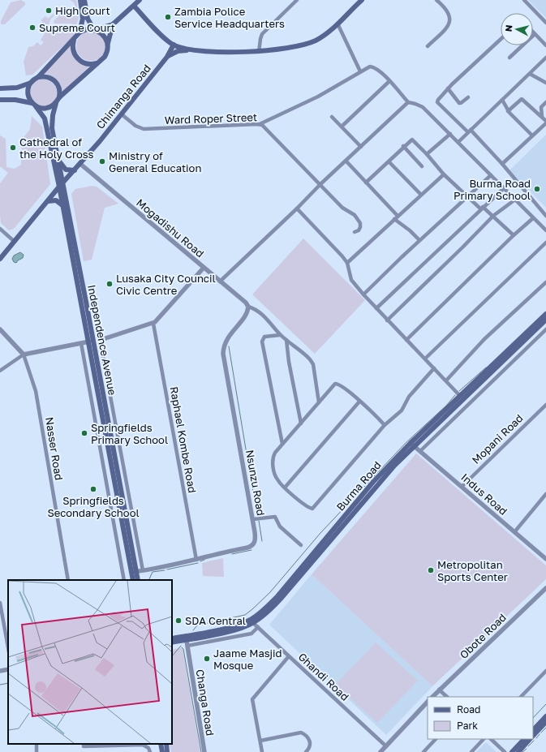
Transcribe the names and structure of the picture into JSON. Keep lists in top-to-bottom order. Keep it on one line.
{"streets":{"main road":["Chimanga Road","Independence Avenue","Burma Road"],"street":["Ward Roper Street","Mogadishu Road","Mopani Road","Raphael Kombe Road","Nasser Road","Nsunzu Road","Indus Road","Obote Road","Ghandi Road","Changa Road"]},"crossings":[["Chimanga Road","Ward Roper Street"],["Chimanga Road","Mogadishu Road"],["Chimanga Road","Independence Avenue"],["Mogadishu Road","Nsunzu Road"],["Independence Avenue","Nsunzu Road"],["Mopani Road","Indus Road"],["Raphael Kombe Road","Nsunzu Road"],["Burma Road","Indus Road"],["Burma Road","Ghandi Road"],["Burma Road","Changa Road"]],"places":["High Court","Zambia Police Service Headquarters","Supreme Court","Cathedral of the Holy Cross","Ministry of General Education","Burma Road Primary School","Lusaka City Council Civic Centre","Springfields Primary School","Springfields Secondary School","Metropolitan Sports Center","SDA Central","Jaame Masjid Mosque"],"legend":["Road","Park"],"north":"left"}
